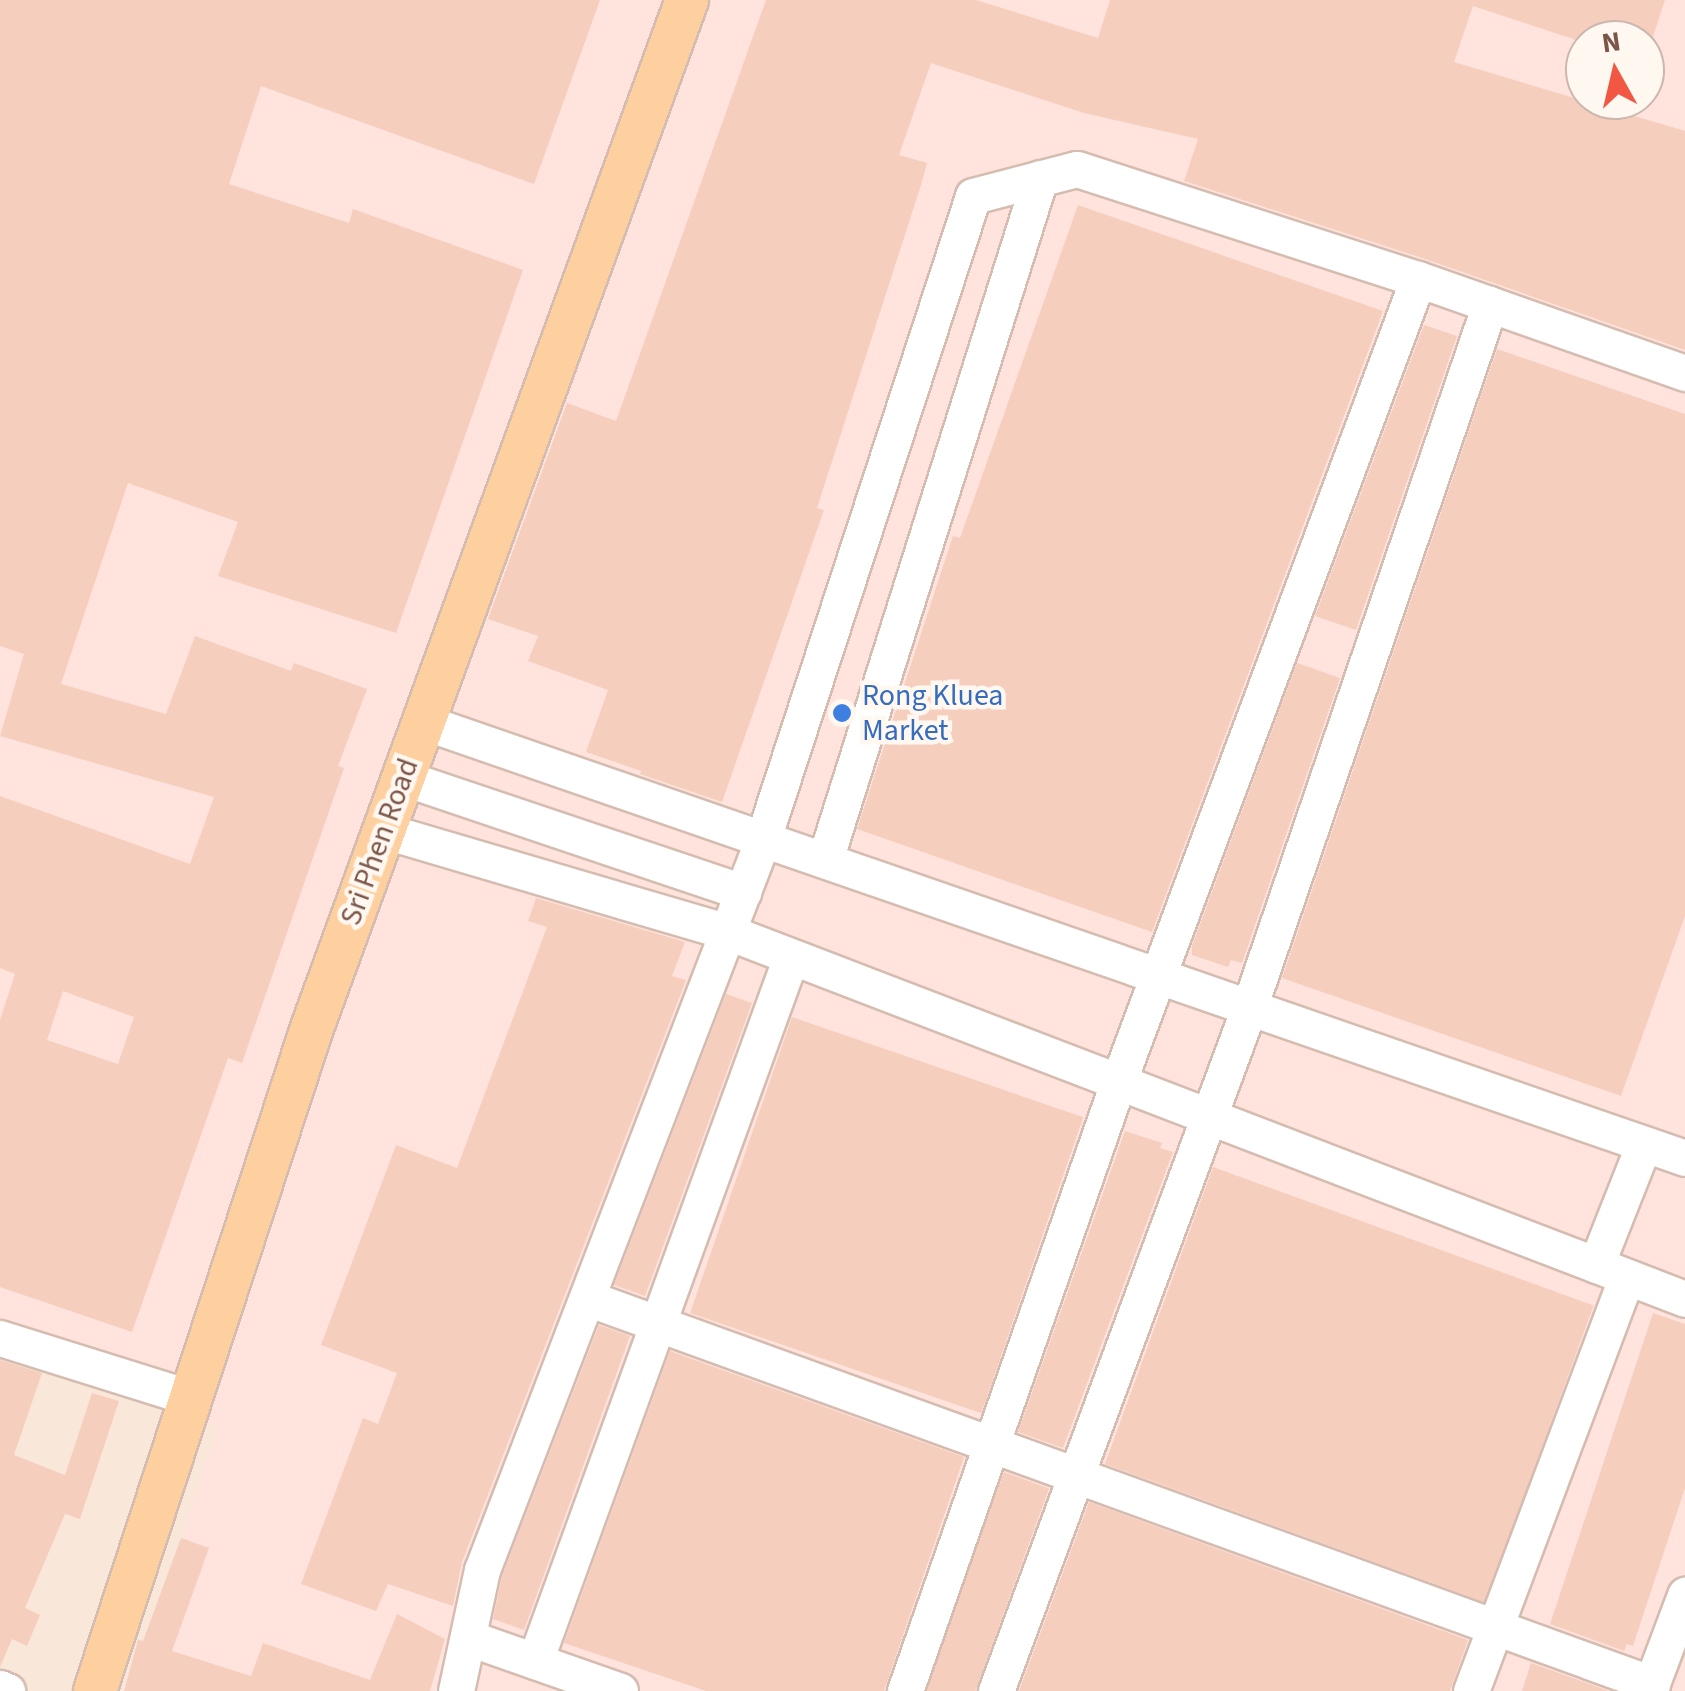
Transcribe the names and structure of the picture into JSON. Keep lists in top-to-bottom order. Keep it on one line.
{"streets":{"main road":["Sri Phen Road"]},"places":["Rong Kluea Market"],"north":"top"}
